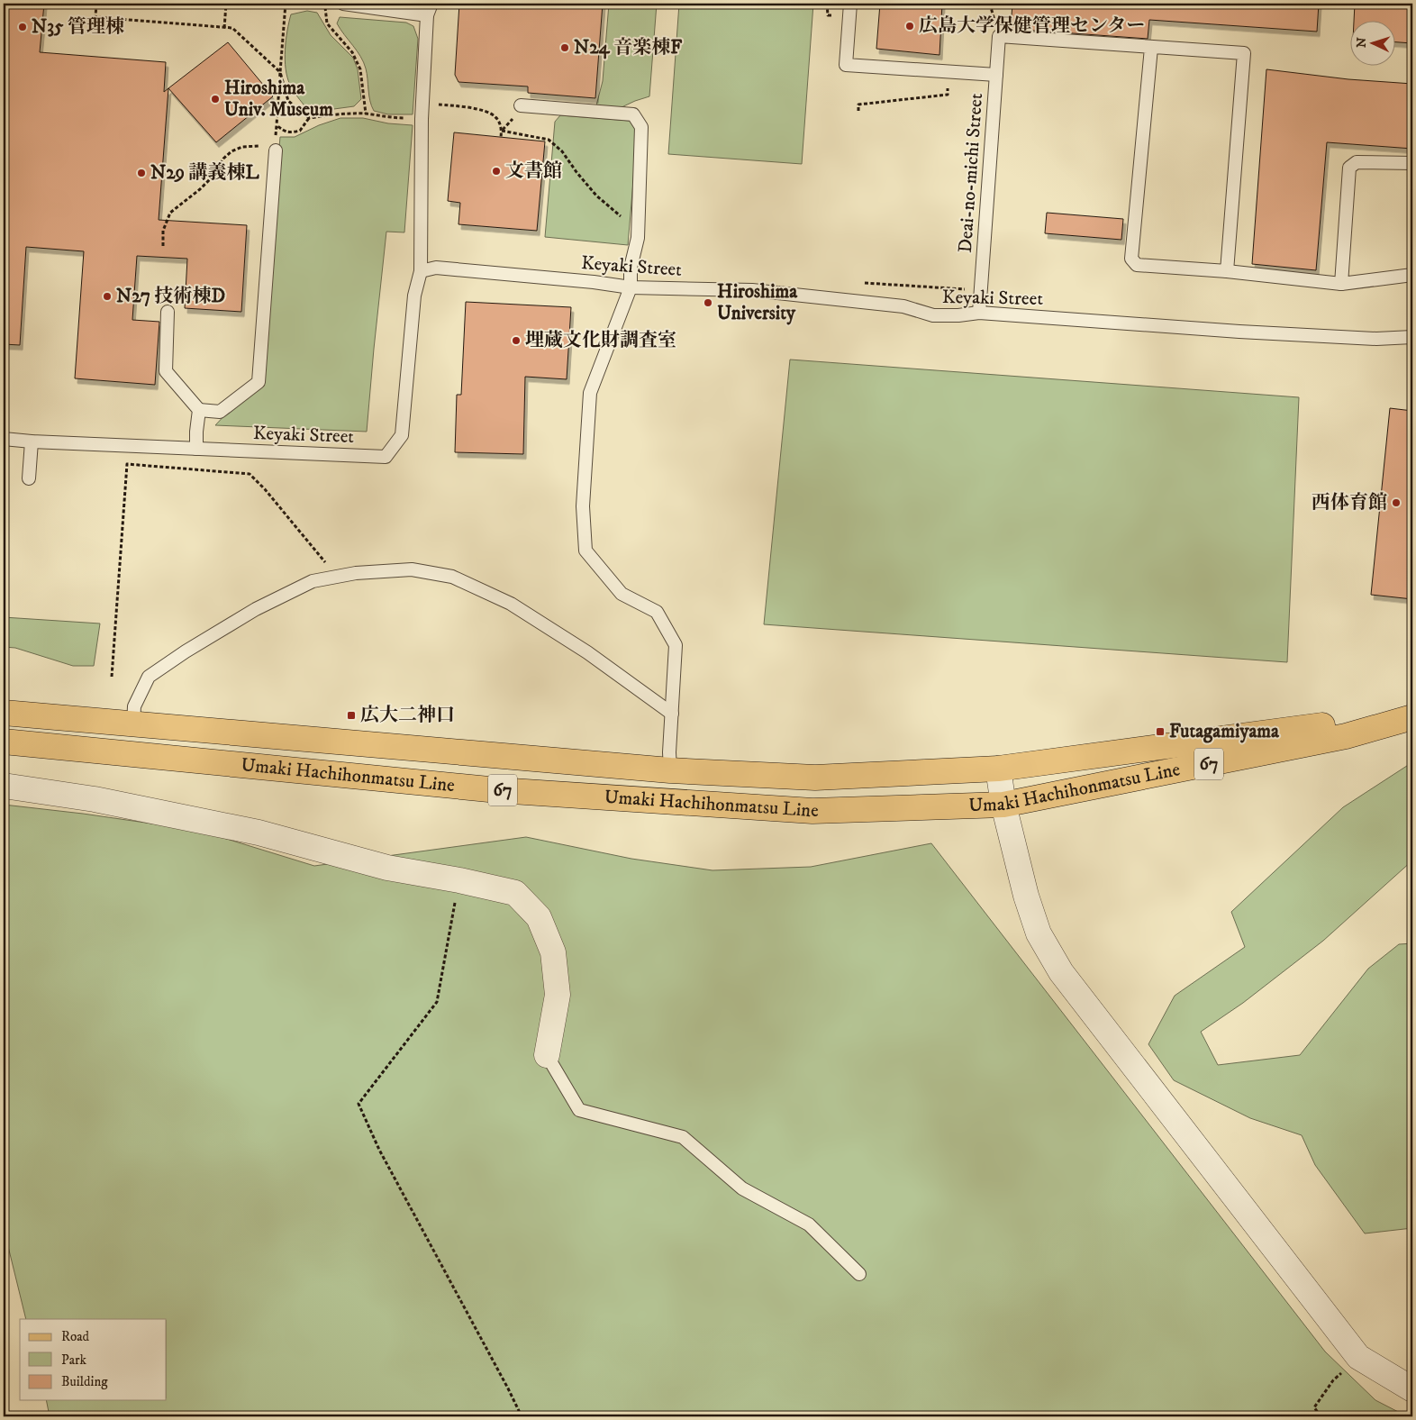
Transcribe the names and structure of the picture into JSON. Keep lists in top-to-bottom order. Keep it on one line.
{"streets":{"main road":["67","Umaki Hachihonmatsu Line"],"lane":["Deai-no-michi Street","Keyaki Street"]},"crossings":[["Deai-no-michi Street","Keyaki Street"]],"places":{"other":["広島大学保健管理センター","N35 管理棟","N24 音楽棟F","Hiroshima Univ. Museum","文書館","N29 講義棟L","N27 技術棟D","Hiroshima University","埋蔵文化財調査室","西体育館"],"transit":["広大二神口","Futagamiyama"]},"legend":["Road","Park","Building"],"north":"left"}
